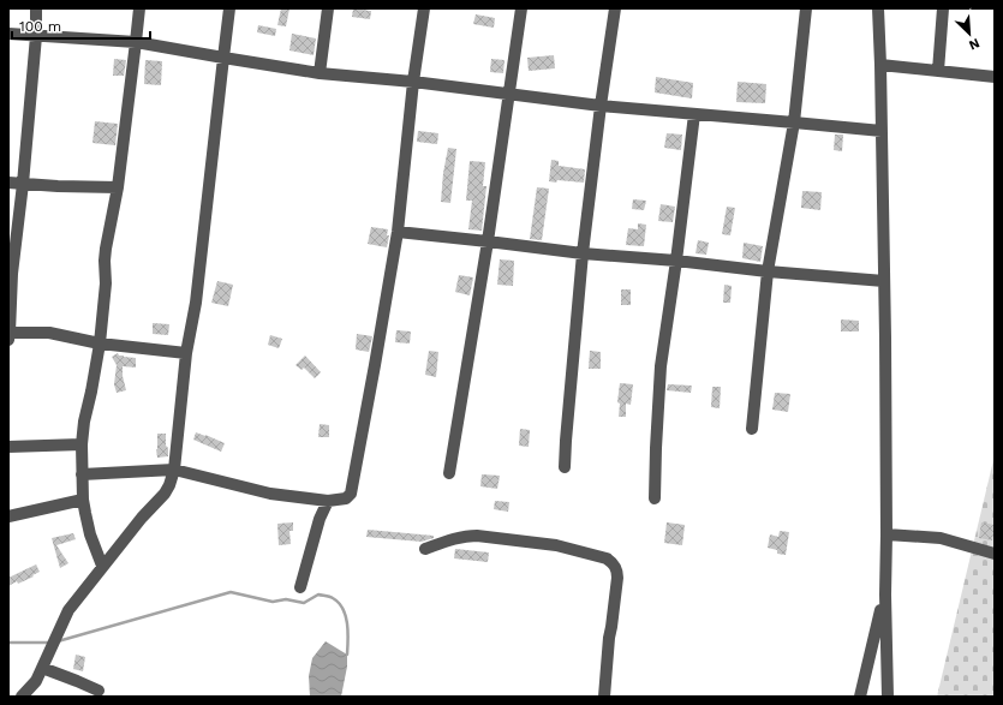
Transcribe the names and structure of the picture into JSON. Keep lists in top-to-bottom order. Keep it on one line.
{"scale_bar":"100 m","north":"bottom right"}
